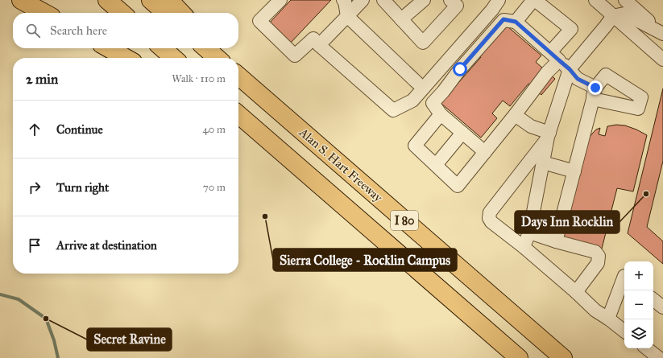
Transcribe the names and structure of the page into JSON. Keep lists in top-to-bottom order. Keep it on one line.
{"streets":{"highway":["Alan S. Hart Freeway","I 80"]},"places":["Days Inn Rocklin","Sierra College - Rocklin Campus","Secret Ravine"],"page":{"search":"Search here","heading":["2 min","Walk · 110 m"],"list":[["Continue","40 m"],["Turn right","70 m"],"Arrive at destination"],"map_buttons":["+","−"]}}
